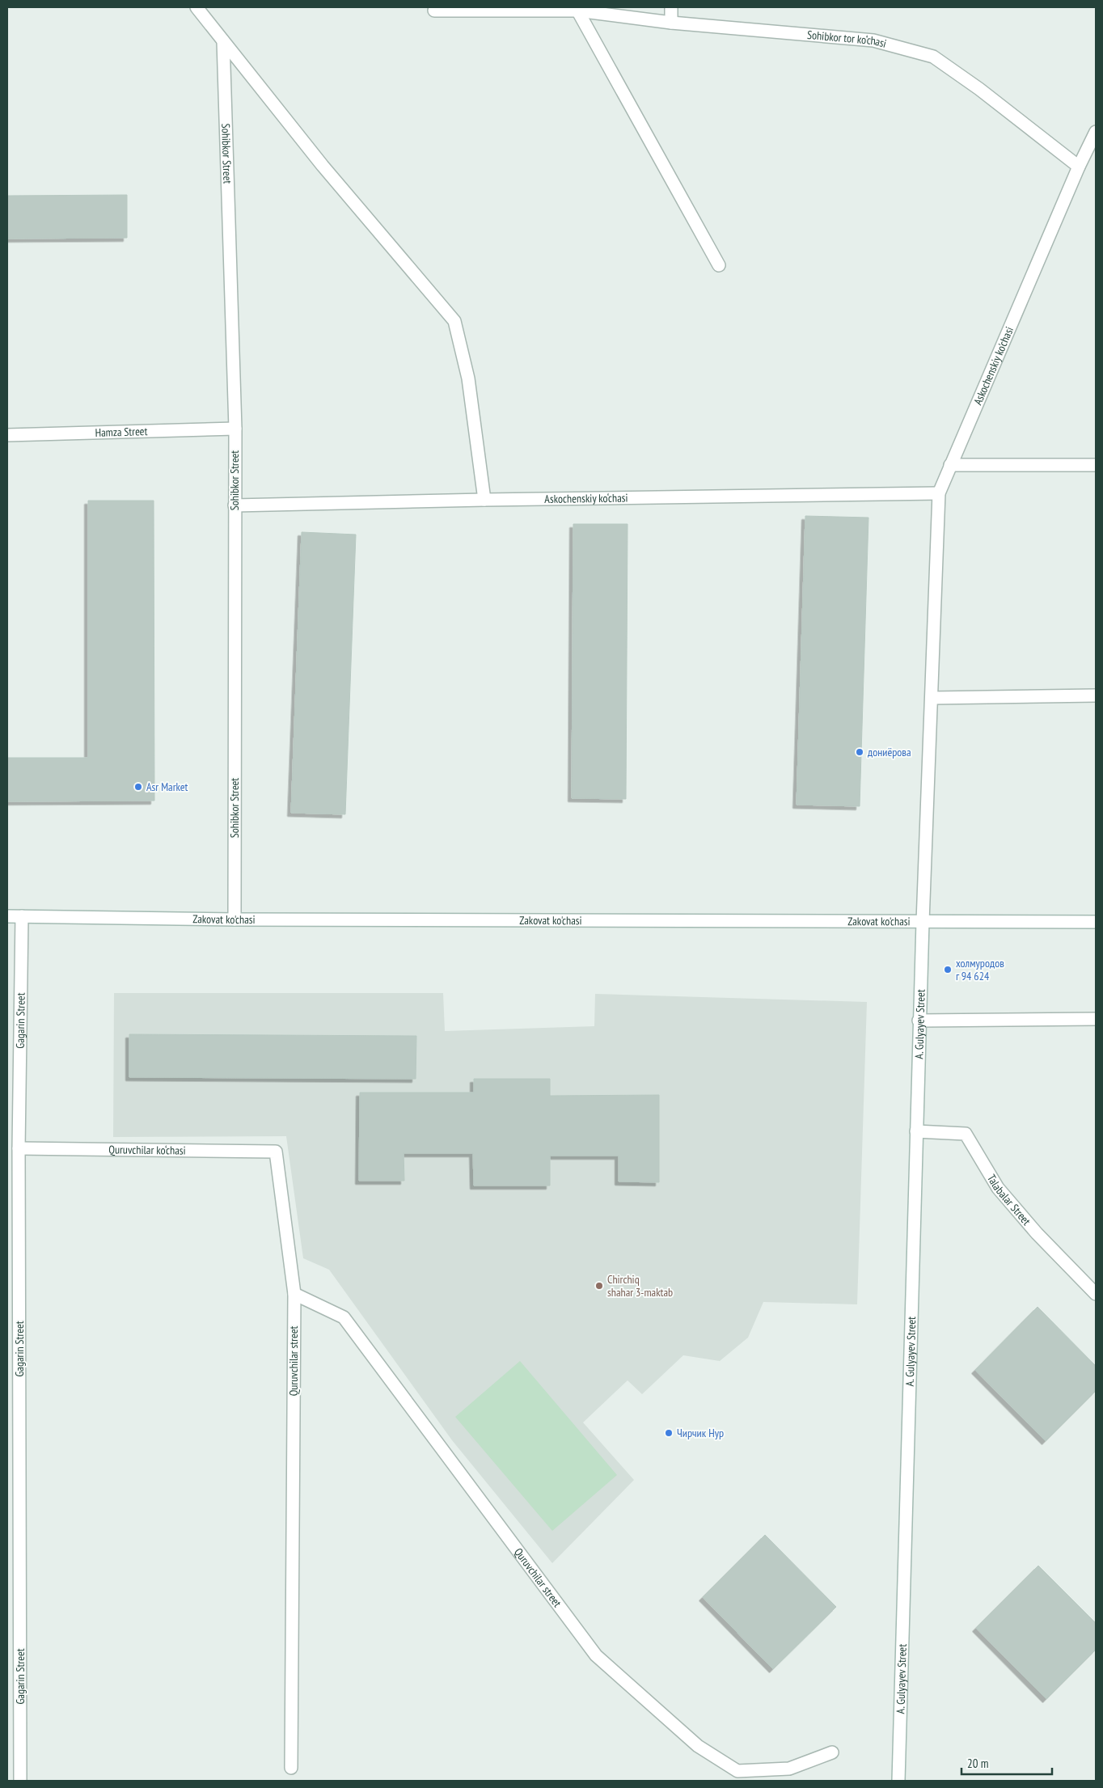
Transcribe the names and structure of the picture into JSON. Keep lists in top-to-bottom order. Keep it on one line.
{"streets":{"street":["Sohibkor tor ko‘chasi","Sohibkor Street","Askochenskiy ko'chasi","Hamza Street","Askochenskiy ko‘chasi","Zakovat ko'chasi","Gagarin Street","A. Gulyayev Street","Talabalar Street","Quruvchilar street"]},"crossings":[["Sohibkor tor ko‘chasi","Askochenskiy ko'chasi"],["Sohibkor Street","Hamza Street"],["Sohibkor Street","Askochenskiy ko‘chasi"],["Sohibkor Street","Zakovat ko'chasi"],["Askochenskiy ko'chasi","Askochenskiy ko‘chasi"],["Askochenskiy ko'chasi","A. Gulyayev Street"],["Askochenskiy ko‘chasi","A. Gulyayev Street"],["Zakovat ko'chasi","Gagarin Street"],["Zakovat ko'chasi","A. Gulyayev Street"],["Gagarin Street","Quruvchilar street"],["A. Gulyayev Street","Talabalar Street"]],"places":["дониёрова","Asr Market","холмуродов г 94 624","Chirchiq shahar 3-maktab","Чирчик Нур"],"scale_bar":"20 m"}
